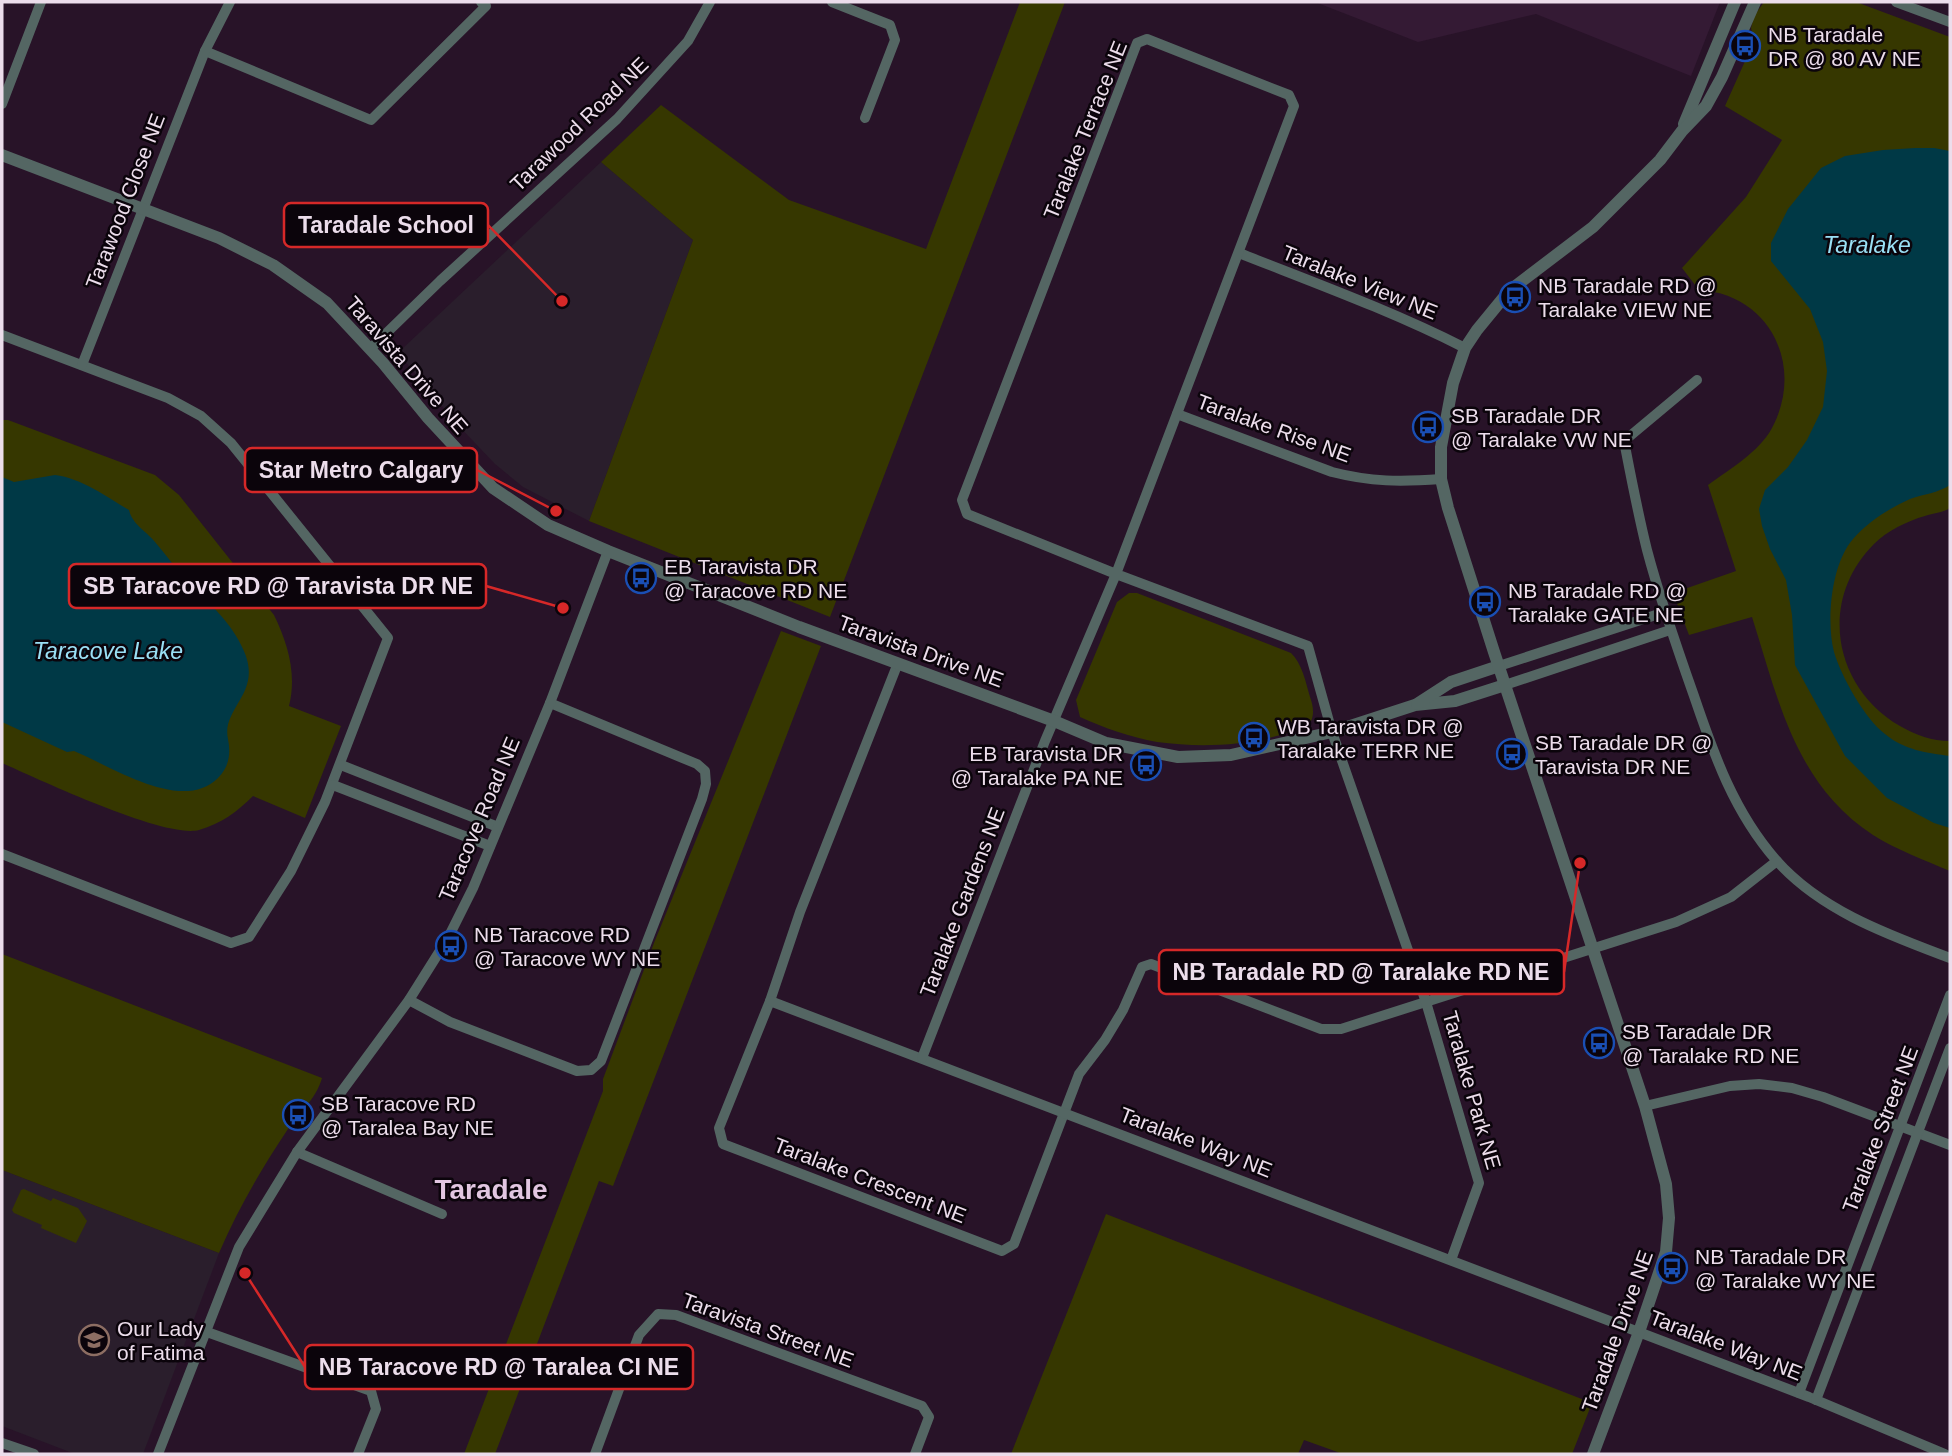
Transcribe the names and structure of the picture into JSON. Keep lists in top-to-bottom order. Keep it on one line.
{"streets":{"street":["Tarawood Road NE","Taralake Terrace NE","Tarawood Close NE","Taralake View NE","Taravista Drive NE","Taralake Rise NE","Taracove Road NE","Taralake Gardens NE","Taralake Park NE","Taralake Street NE","Taralake Way NE","Taralake Crescent NE","Taravista Street NE","Taradale Drive NE"]},"crossings":[["Tarawood Road NE","Taravista Drive NE"],["Taralake Terrace NE","Taralake View NE"],["Taralake Terrace NE","Taravista Drive NE"],["Taralake Terrace NE","Taralake Rise NE"],["Taralake Terrace NE","Taralake Gardens NE"],["Taralake Terrace NE","Taralake Park NE"],["Tarawood Close NE","Taravista Drive NE"],["Taralake View NE","Taradale Drive NE"],["Taravista Drive NE","Taracove Road NE"],["Taravista Drive NE","Taralake Gardens NE"],["Taravista Drive NE","Taralake Park NE"],["Taravista Drive NE","Taradale Drive NE"],["Taralake Rise NE","Taradale Drive NE"],["Taralake Gardens NE","Taralake Way NE"],["Taralake Park NE","Taralake Way NE"],["Taralake Street NE","Taralake Way NE"],["Taralake Way NE","Taralake Crescent NE"],["Taralake Way NE","Taradale Drive NE"]],"districts":["Taradale"],"water":["Taralake","Taracove Lake"],"places":{"bus stop":["NB Taradale DR @ 80 AV NE","NB Taradale RD @ Taralake VIEW NE","SB Taradale DR @ Taralake VW NE","EB Taravista DR @ Taracove RD NE","NB Taradale RD @ Taralake GATE NE","WB Taravista DR @ Taralake TERR NE","SB Taradale DR @ Taravista DR NE","EB Taravista DR @ Taralake PA NE","NB Taracove RD @ Taracove WY NE","SB Taradale DR @ Taralake RD NE","SB Taracove RD @ Taralea Bay NE","NB Taradale DR @ Taralake WY NE"],"other":["Taradale School","Star Metro Calgary","SB Taracove RD @ Taravista DR NE","NB Taradale RD @ Taralake RD NE","NB Taracove RD @ Taralea CI NE"],"school or university":["Our Lady of Fatima"]}}
